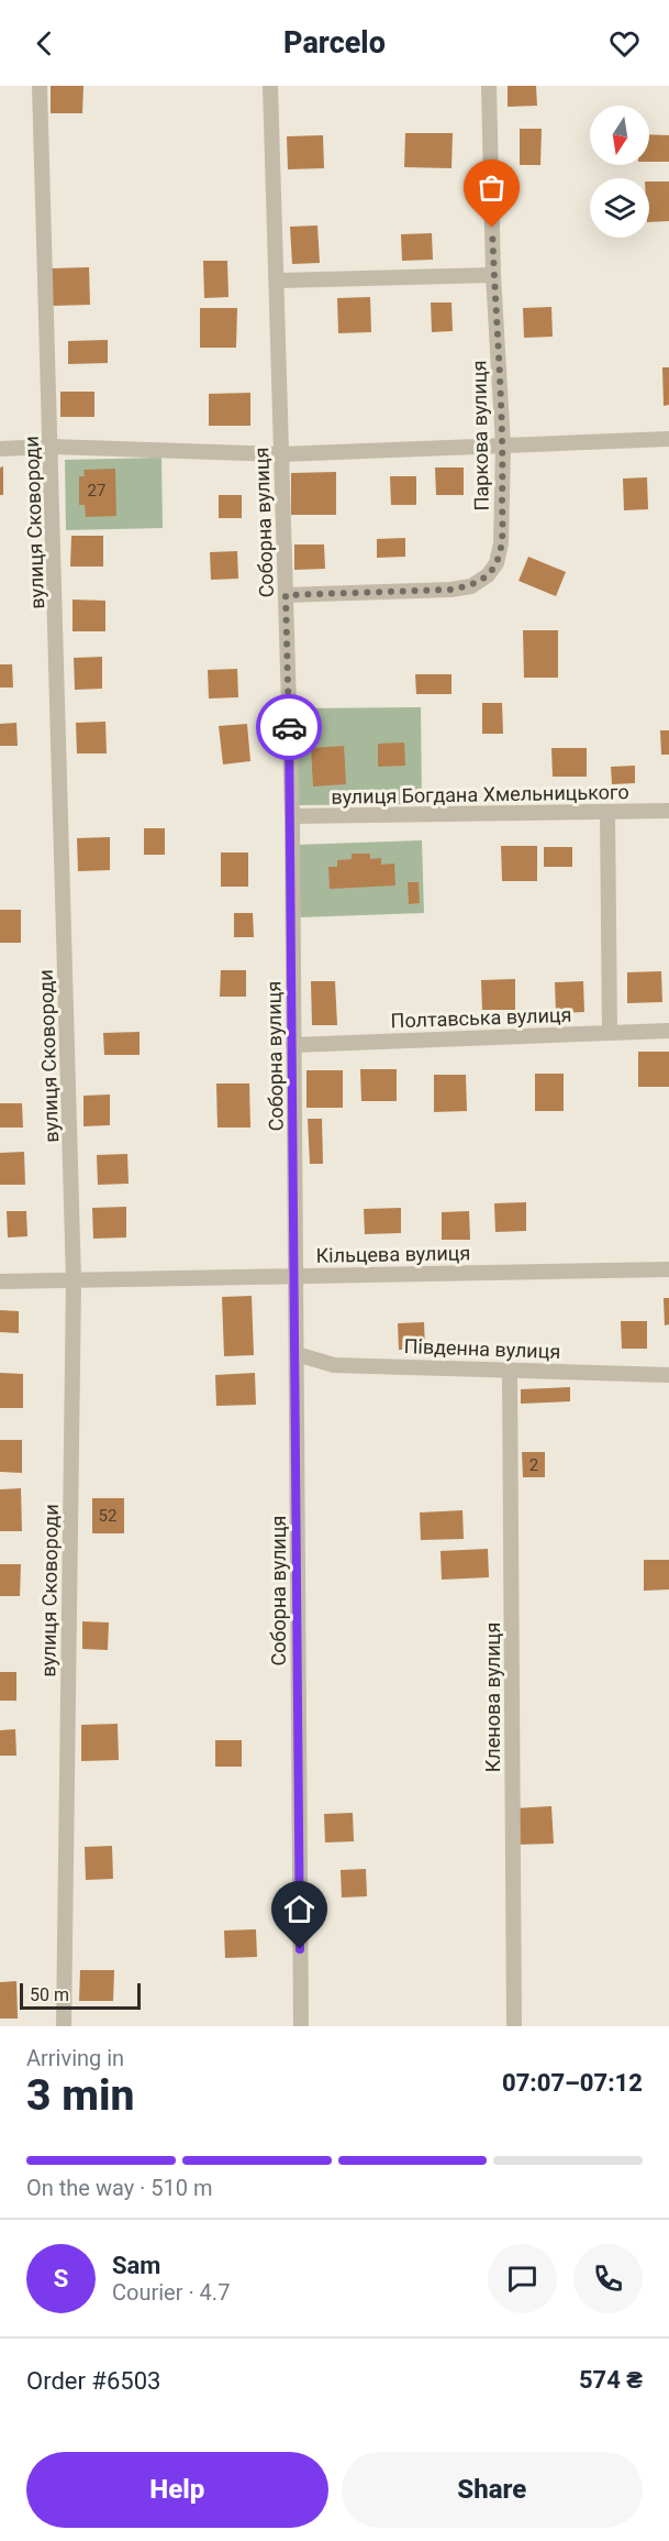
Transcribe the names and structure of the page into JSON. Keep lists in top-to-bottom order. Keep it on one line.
{"streets":{"street":["Паркова вулиця","вулиця Сковороди","Соборна вулиця","вулиця Богдана Хмельницького","Полтавська вулиця","Кільцева вулиця","Південна вулиця","Кленова вулиця"]},"crossings":[["Паркова вулиця","Соборна вулиця"],["вулиця Сковороди","Кільцева вулиця"],["Соборна вулиця","вулиця Богдана Хмельницького"],["Соборна вулиця","Полтавська вулиця"],["Соборна вулиця","Кільцева вулиця"],["Соборна вулиця","Південна вулиця"],["Південна вулиця","Кленова вулиця"]],"house_numbers":["27","2","52"],"scale_bar":"50 m","north":"bottom","page":{"header":"Parcelo","scale":"50 m","heading":["3 min","Arriving in","07:07–07:12"],"panel":["Sam","Courier · 4.7","Order #6503","574 ₴"],"bar":"On the way · 510 m","round":"S","buttons":["Help","Share"]}}
